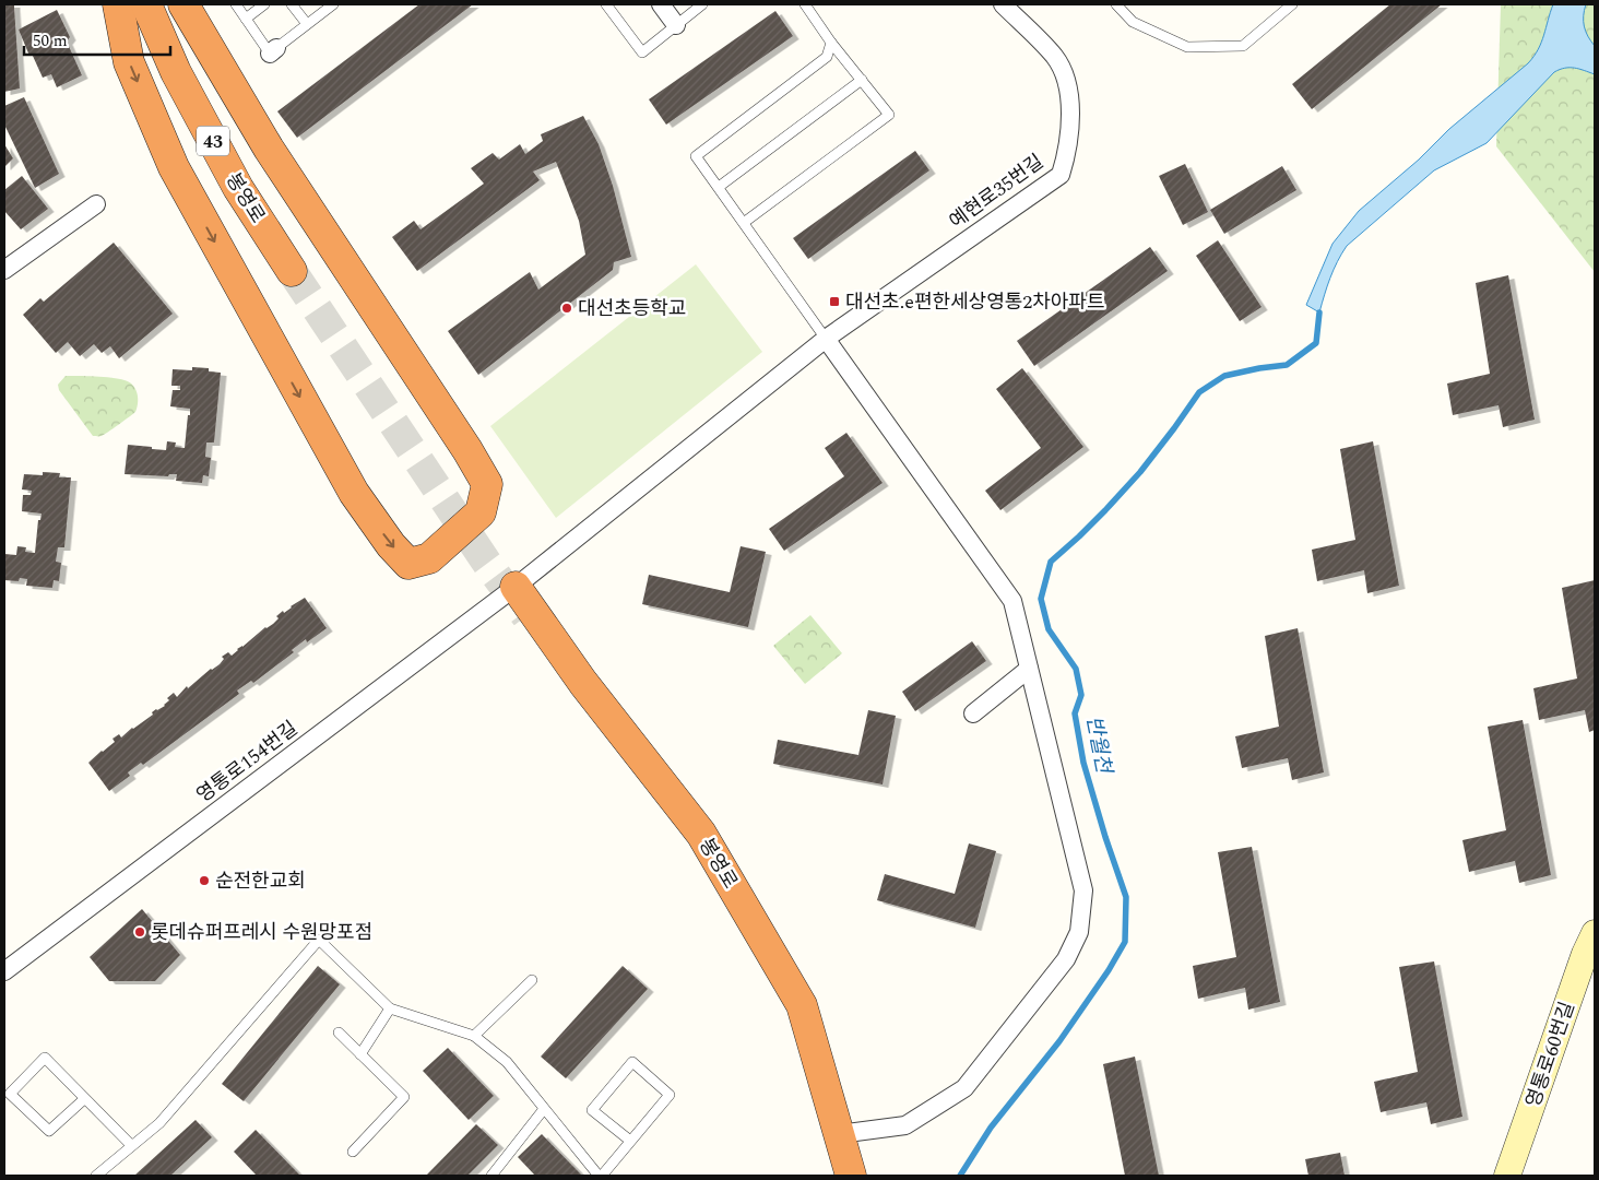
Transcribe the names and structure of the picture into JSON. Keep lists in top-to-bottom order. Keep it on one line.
{"streets":{"highway":["43","봉영로"],"street":["예현로35번길","영통로154번길","영통로60번길"]},"crossings":[["예현로35번길","봉영로"],["예현로35번길","영통로154번길"],["봉영로","영통로154번길"]],"water":["반월천"],"places":{"transit":["대선초.e편한세상영통2차아파트"],"other":["대선초등학교","순전한교회","롯데슈퍼프레시 수원망포점"]},"scale_bar":"50 m"}
